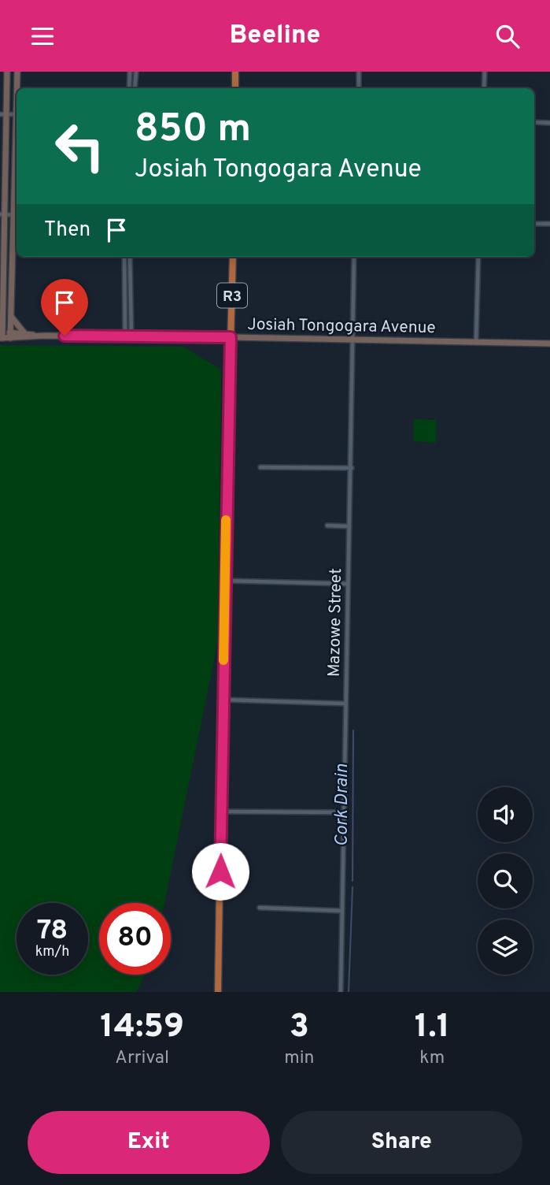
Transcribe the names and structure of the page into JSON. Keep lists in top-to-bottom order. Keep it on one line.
{"streets":{"highway":["R3"],"main road":["Josiah Tongogara Avenue"],"street":["Mazowe Street"]},"crossings":[["R3","Josiah Tongogara Avenue"],["Josiah Tongogara Avenue","Mazowe Street"]],"water":["Cork Drain"],"page":{"header":"Beeline","turn":["850 m","Josiah Tongogara Avenue"],"then":"Then","speed":"78 km/h","limit":"80","eta":["14:59","Arrival","3","min","1.1","km"],"buttons":["Exit","Share"]}}
